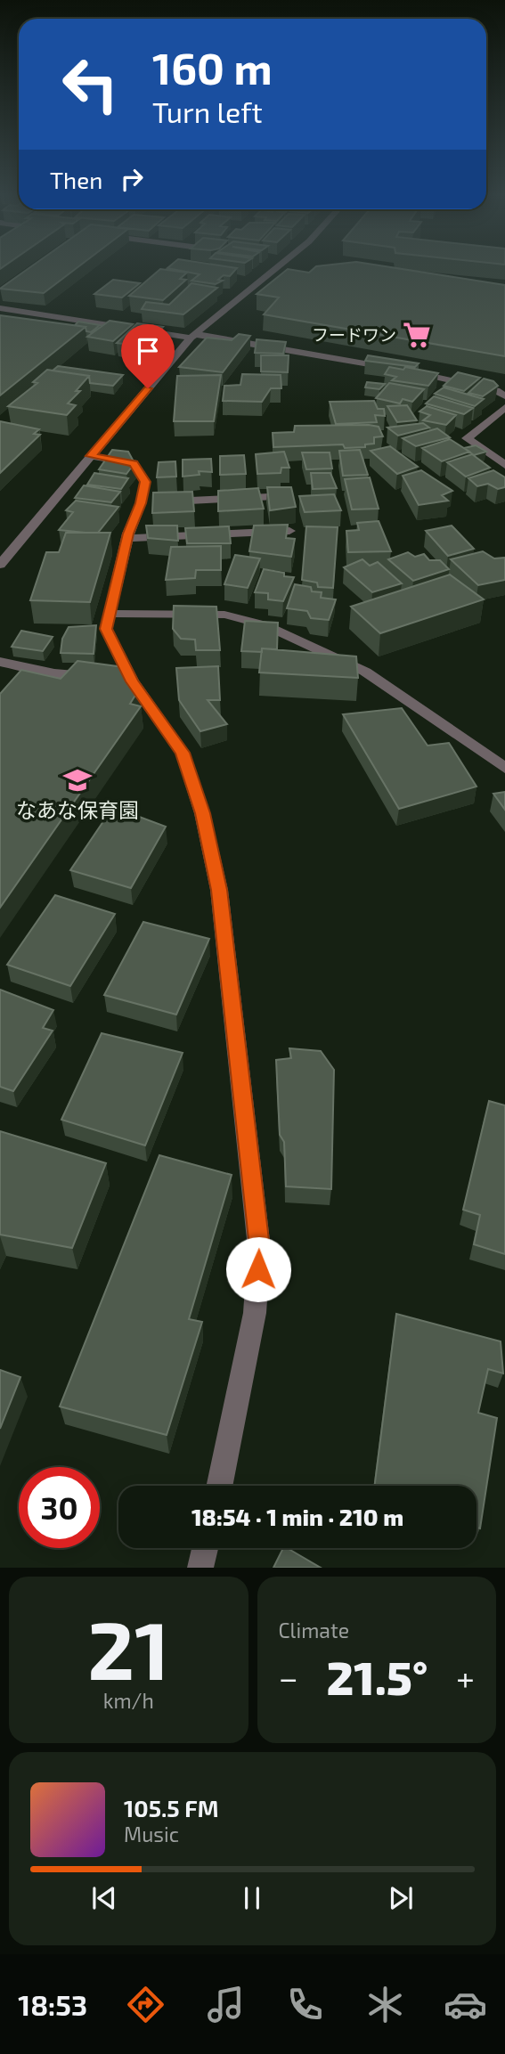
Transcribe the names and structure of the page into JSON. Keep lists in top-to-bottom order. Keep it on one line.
{"places":{"supermarket":["フードワン"],"school or university":["なあな保育園"]},"page":{"turn":["160 m","Turn left"],"then":"Then","limit":"30","trip":"18:54 · 1 min · 210 m","tile":[["21","km/h"],"Climate"],"heat":["−","21.5°","+"],"song":["105.5 FM","Music"],"tabs":"18:53"}}
